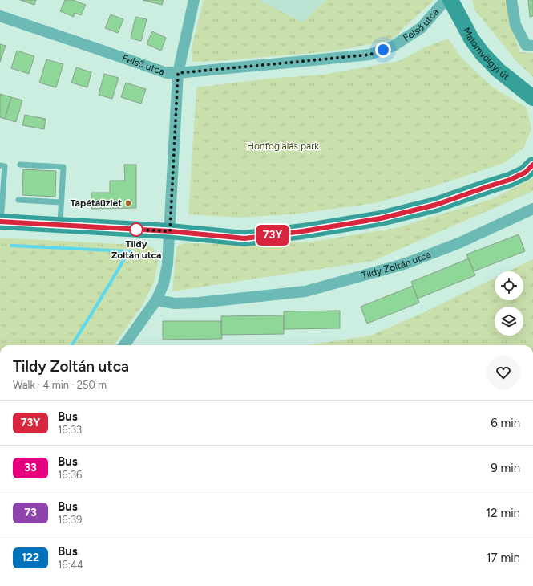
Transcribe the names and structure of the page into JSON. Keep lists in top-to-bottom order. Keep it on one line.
{"streets":{"street":["Felső utca","Malomvölgyi út","Tildy Zoltán utca"]},"parks":["Honfoglalás park"],"places":["Tapétaüzlet","Tildy Zoltán utca"],"lines":["bus line 73Y"],"page":{"on_map":"73Y","heading":["Tildy Zoltán utca","Walk · 4 min · 250 m"],"list":[{"mark":"73Y","name":"Bus","note":"16:33","value":"6 min"},{"mark":"33","name":"Bus","note":"16:36","value":"9 min"},{"mark":"73","name":"Bus","note":"16:39","value":"12 min"},{"mark":"122","name":"Bus","note":"16:44","value":"17 min"}]}}
